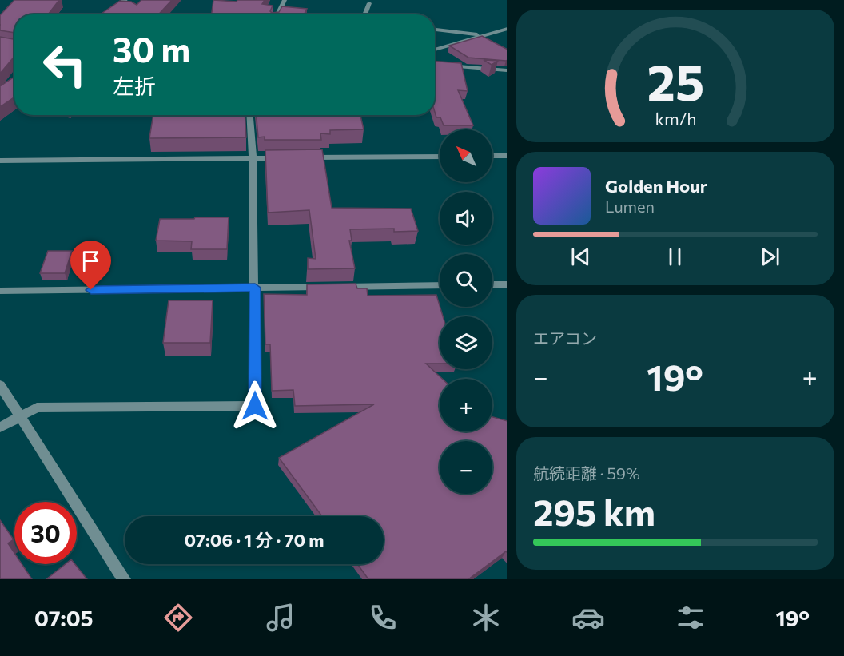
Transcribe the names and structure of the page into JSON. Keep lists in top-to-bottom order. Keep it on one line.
{"north":"top left","page":{"turn":["30 m","左折"],"map_buttons":["+","−"],"song":["Golden Hour","Lumen"],"tile":["エアコン",["航続距離 · 59%","295 km"]],"heat":["−","19°","+"],"limit":"30","trip":"07:06 · 1 分 · 70 m","tabs":["07:05","19°"],"gauge":["25","km/h"]}}
